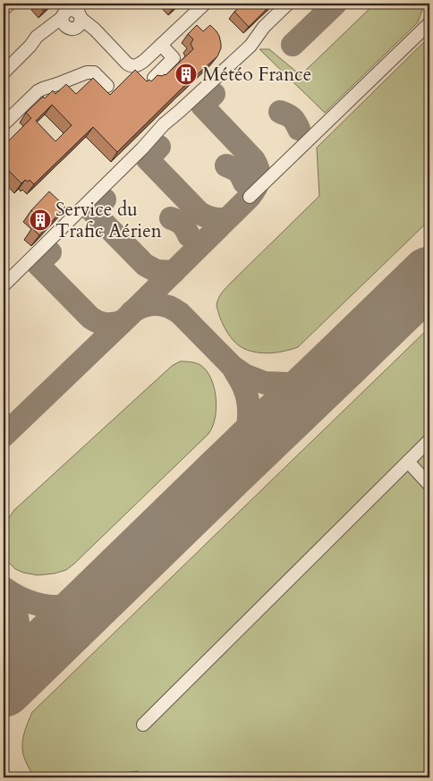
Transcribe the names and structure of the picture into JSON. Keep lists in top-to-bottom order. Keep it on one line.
{"places":{"building":["Météo France","Service du Trafic Aérien"]}}
